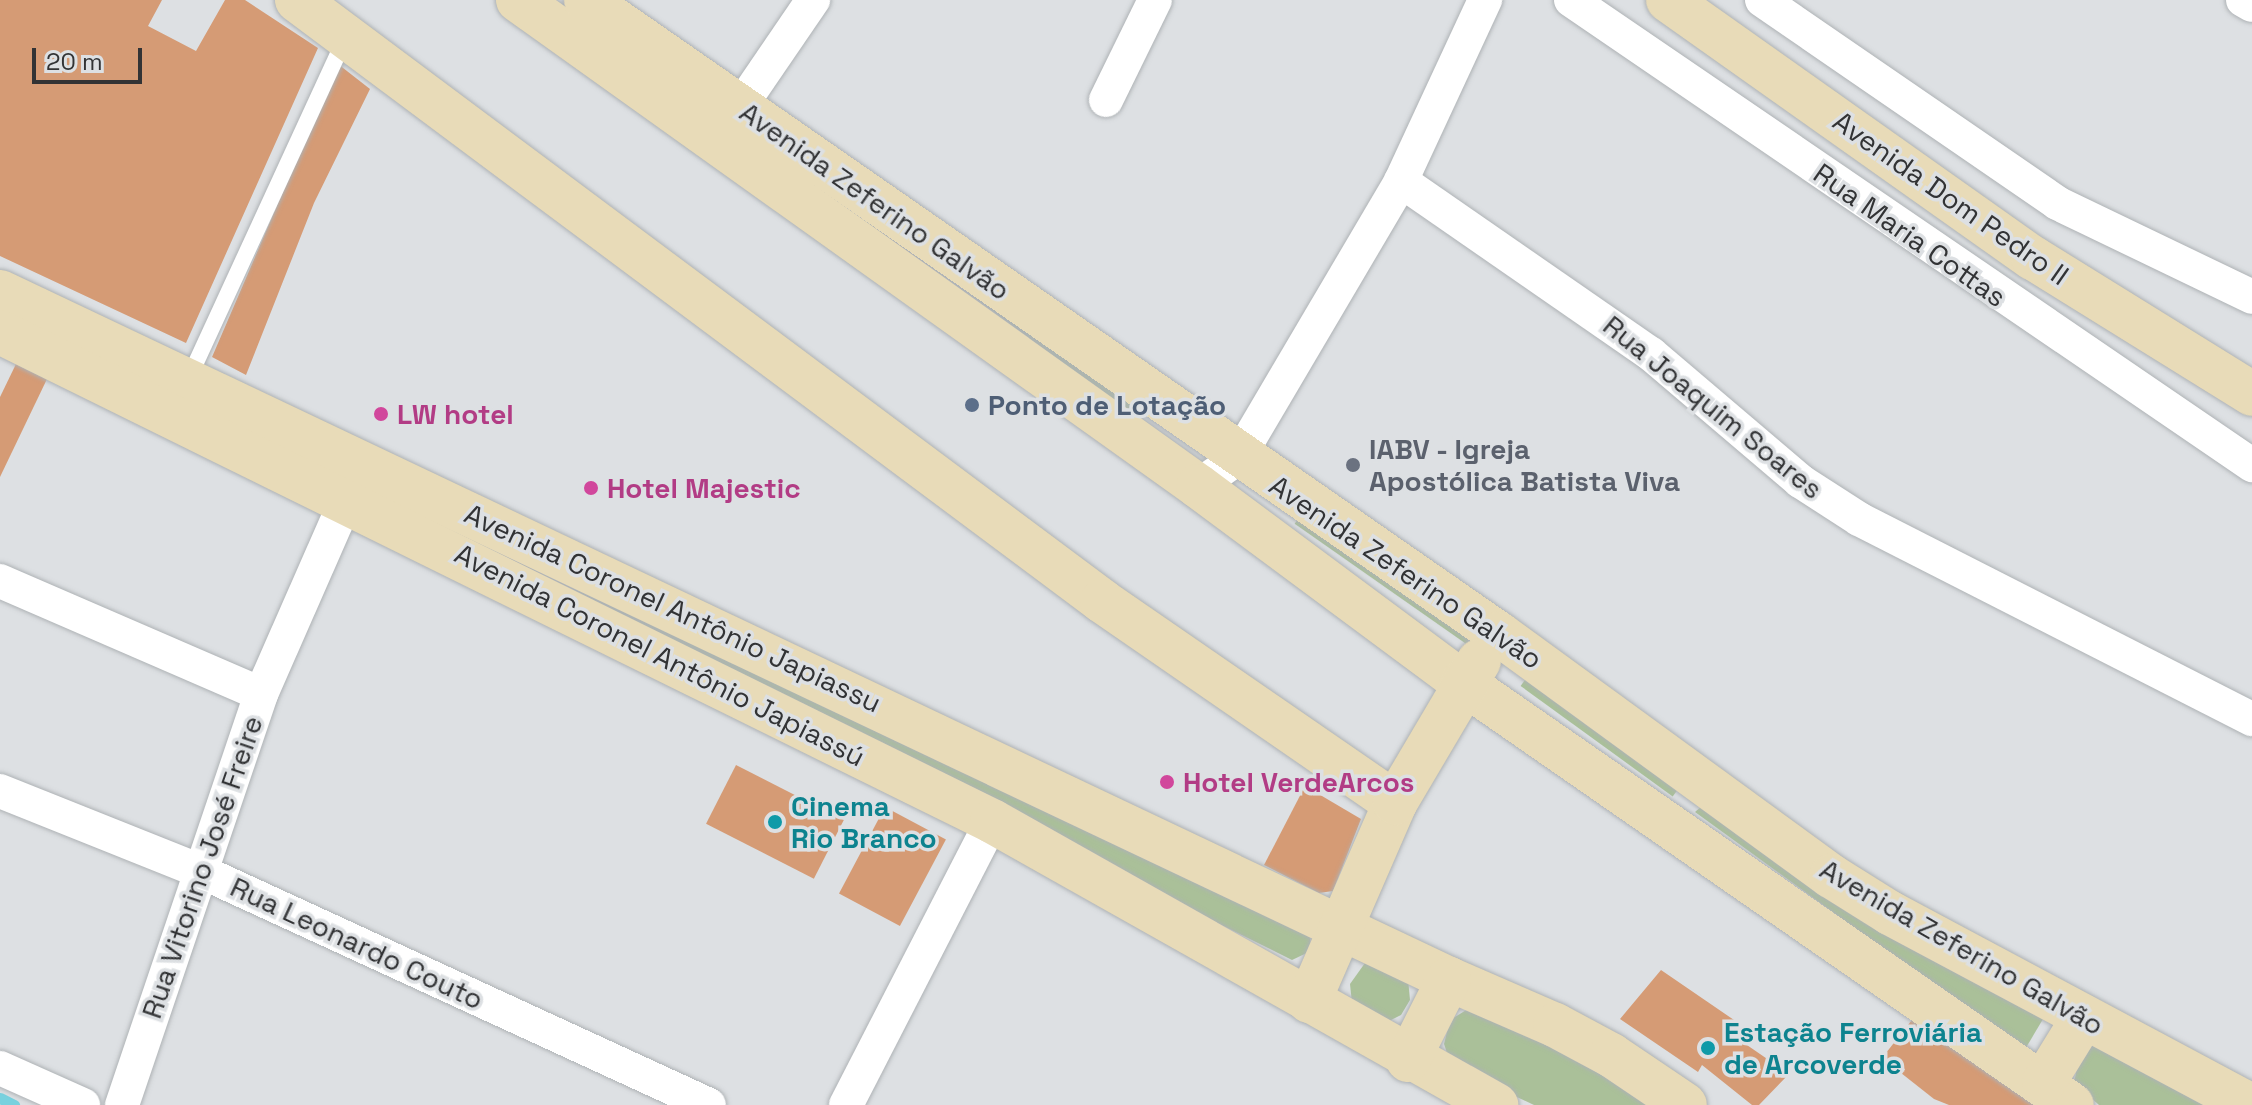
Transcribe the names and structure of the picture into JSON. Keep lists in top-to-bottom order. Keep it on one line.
{"streets":{"street":["Avenida Dom Pedro II","Avenida Zeferino Galvão","Rua Maria Cottas","Rua Joaquim Soares","Avenida Coronel Antônio Japiassu","Avenida Coronel Antônio Japiassú","Rua Vitorino José Freire","Rua Leonardo Couto"]},"crossings":[["Avenida Coronel Antônio Japiassú","Rua Vitorino José Freire"],["Rua Vitorino José Freire","Rua Leonardo Couto"]],"places":["Ponto de Lotação","LW hotel","IABV - Igreja Apostólica Batista Viva","Hotel Majestic","Hotel VerdeArcos","Cinema Rio Branco","Estação Ferroviária de Arcoverde"],"scale_bar":"20 m"}
